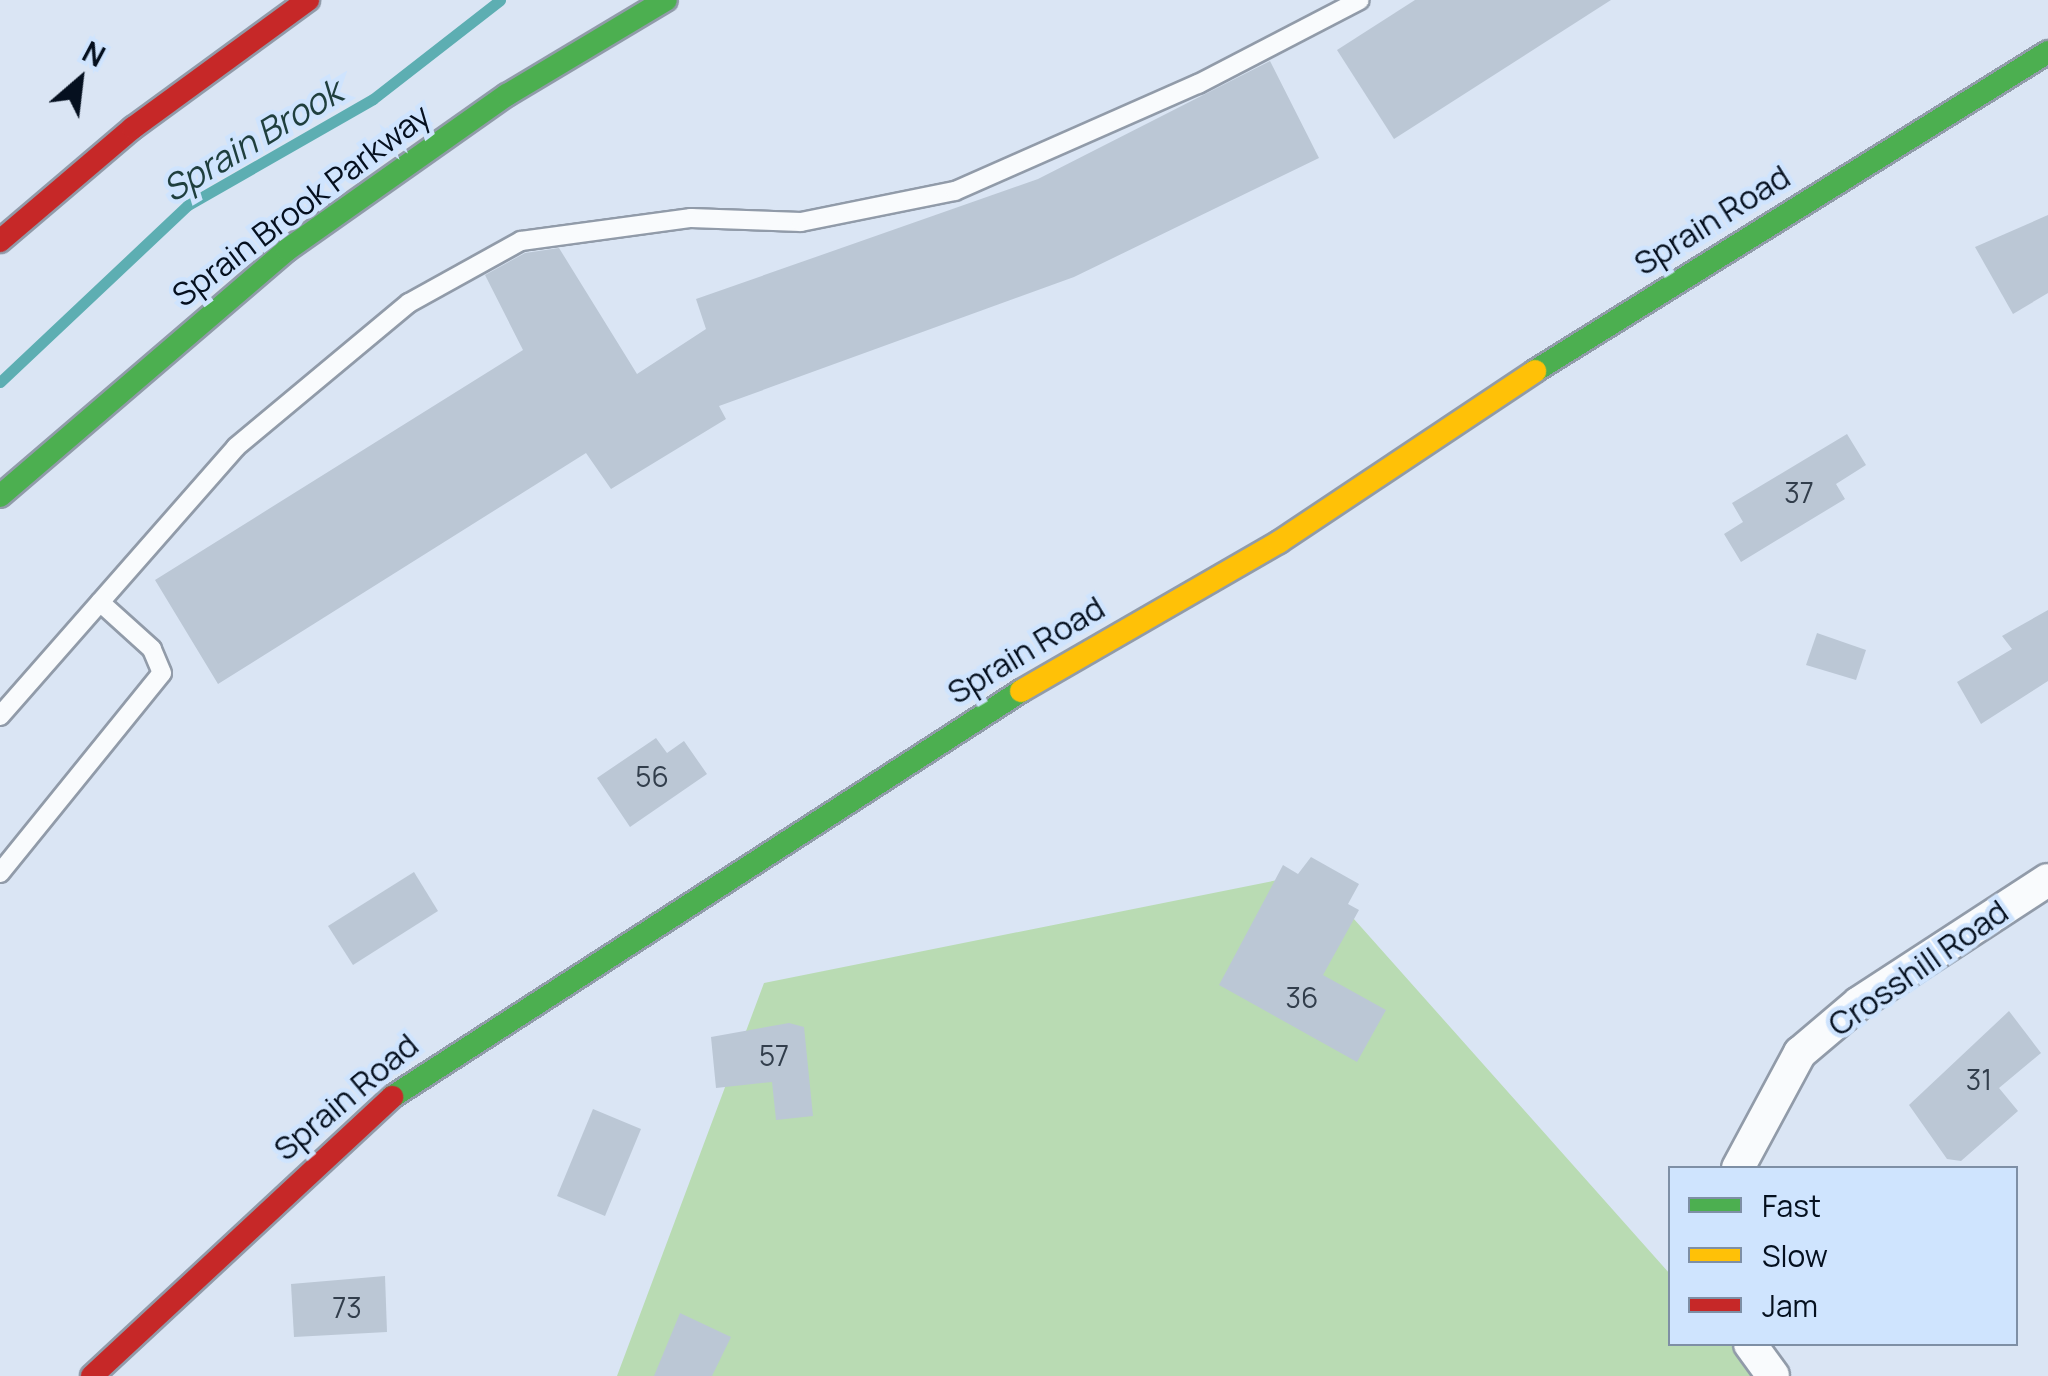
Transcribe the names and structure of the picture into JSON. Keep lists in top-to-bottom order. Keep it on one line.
{"streets":{"main road":["Sprain Brook Parkway","Sprain Road"],"street":["Crosshill Road"]},"water":["Sprain Brook"],"house_numbers":["37","56","36","57","31","73"],"legend":["Fast","Slow","Jam"],"north":"top right"}
